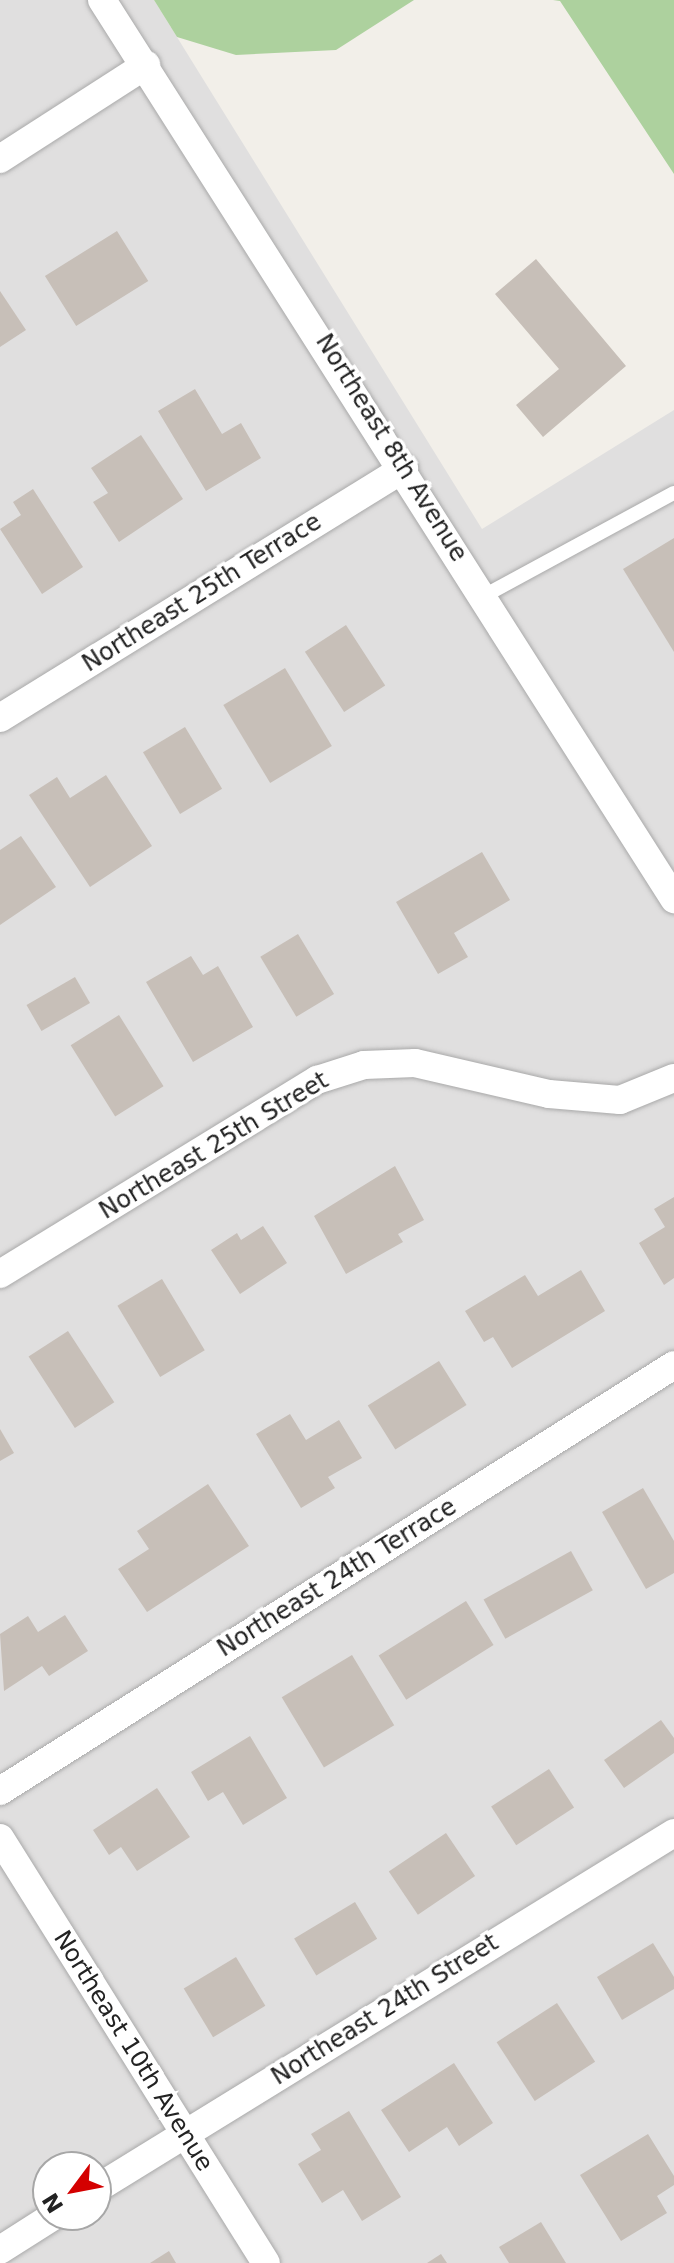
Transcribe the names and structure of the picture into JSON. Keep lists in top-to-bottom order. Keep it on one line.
{"streets":{"street":["Northeast 8th Avenue","Northeast 25th Terrace","Northeast 25th Street","Northeast 24th Terrace","Northeast 24th Street","Northeast 10th Avenue"]},"crossings":[["Northeast 8th Avenue","Northeast 25th Terrace"],["Northeast 24th Street","Northeast 10th Avenue"]],"north":"bottom left"}
